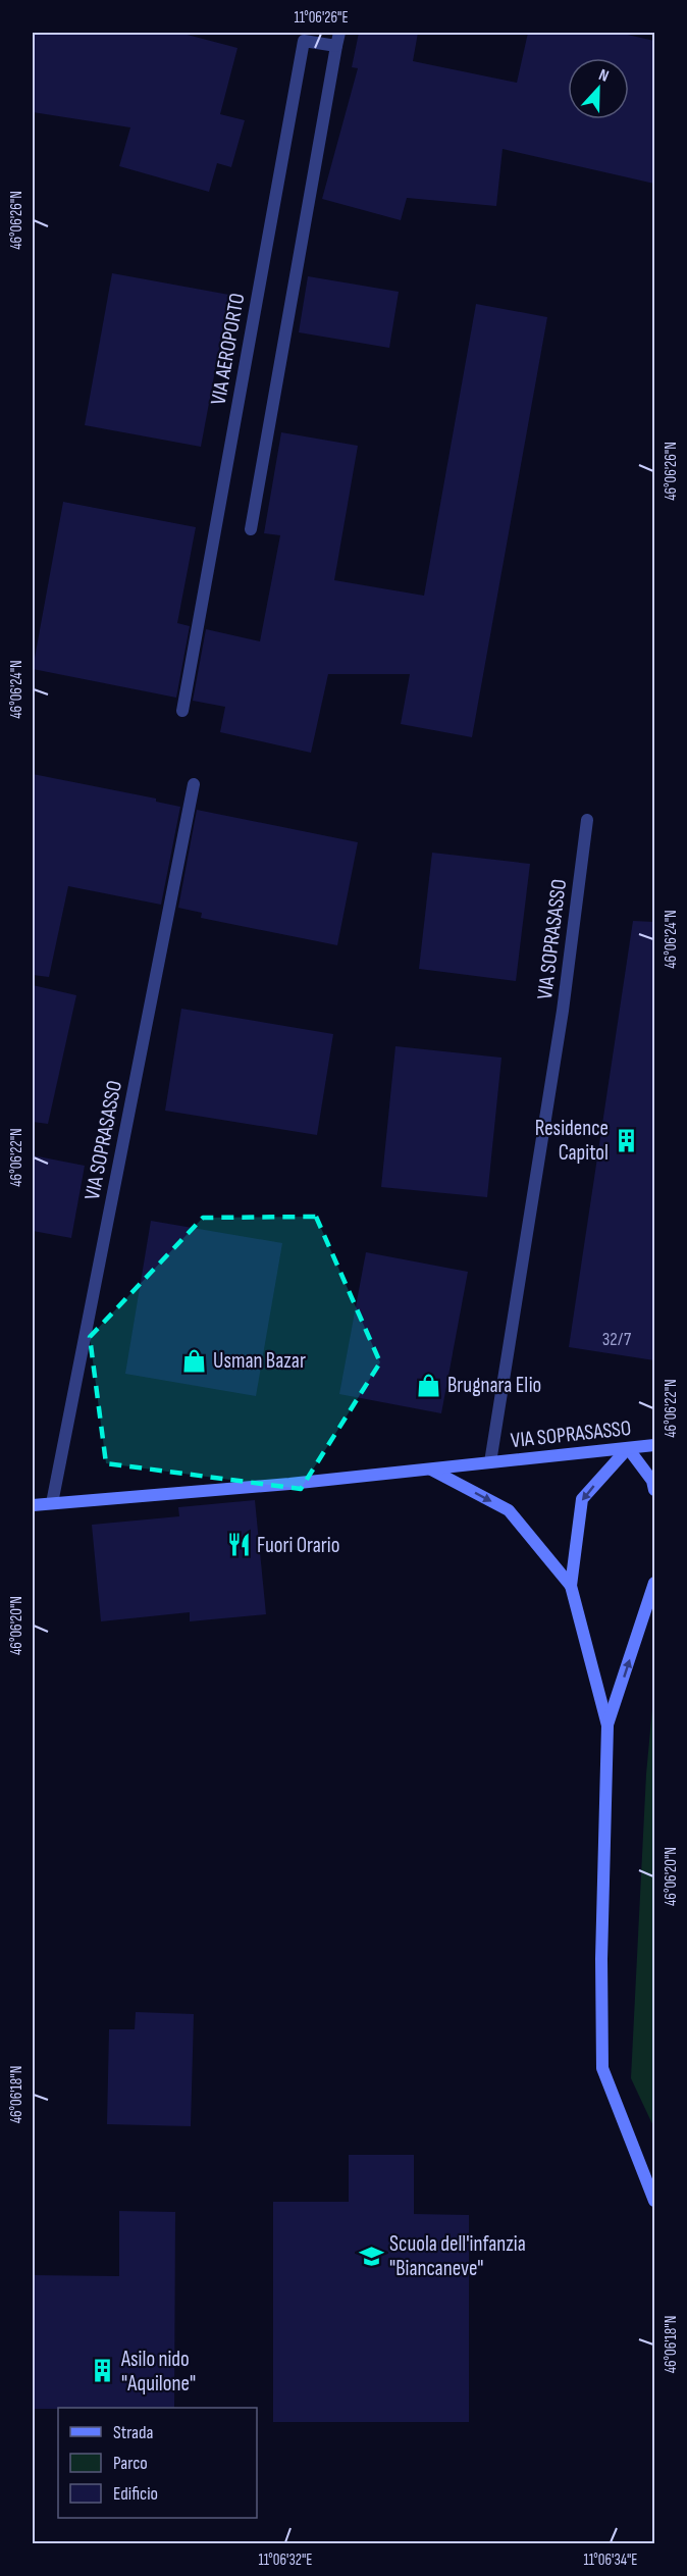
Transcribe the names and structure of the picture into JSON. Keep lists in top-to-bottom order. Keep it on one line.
{"streets":{"main road":["VIA SOPRASASSO"],"street":["VIA AEROPORTO"]},"places":{"building":["Residence Capitol","Asilo nido \"Aquilone\""],"shop":["Usman Bazar","Brugnara Elio"],"restaurant":["Fuori Orario"],"school or university":["Scuola dell'infanzia \"Biancaneve\""]},"house_numbers":["32/7"],"legend":["Strada","Parco","Edificio"],"north":"top","coordinates":["11°06'26\"E","46°06'26\"N","46°06'24\"N","46°06'22\"N","46°06'20\"N","46°06'18\"N","11°06'32\"E","11°06'34\"E"]}
